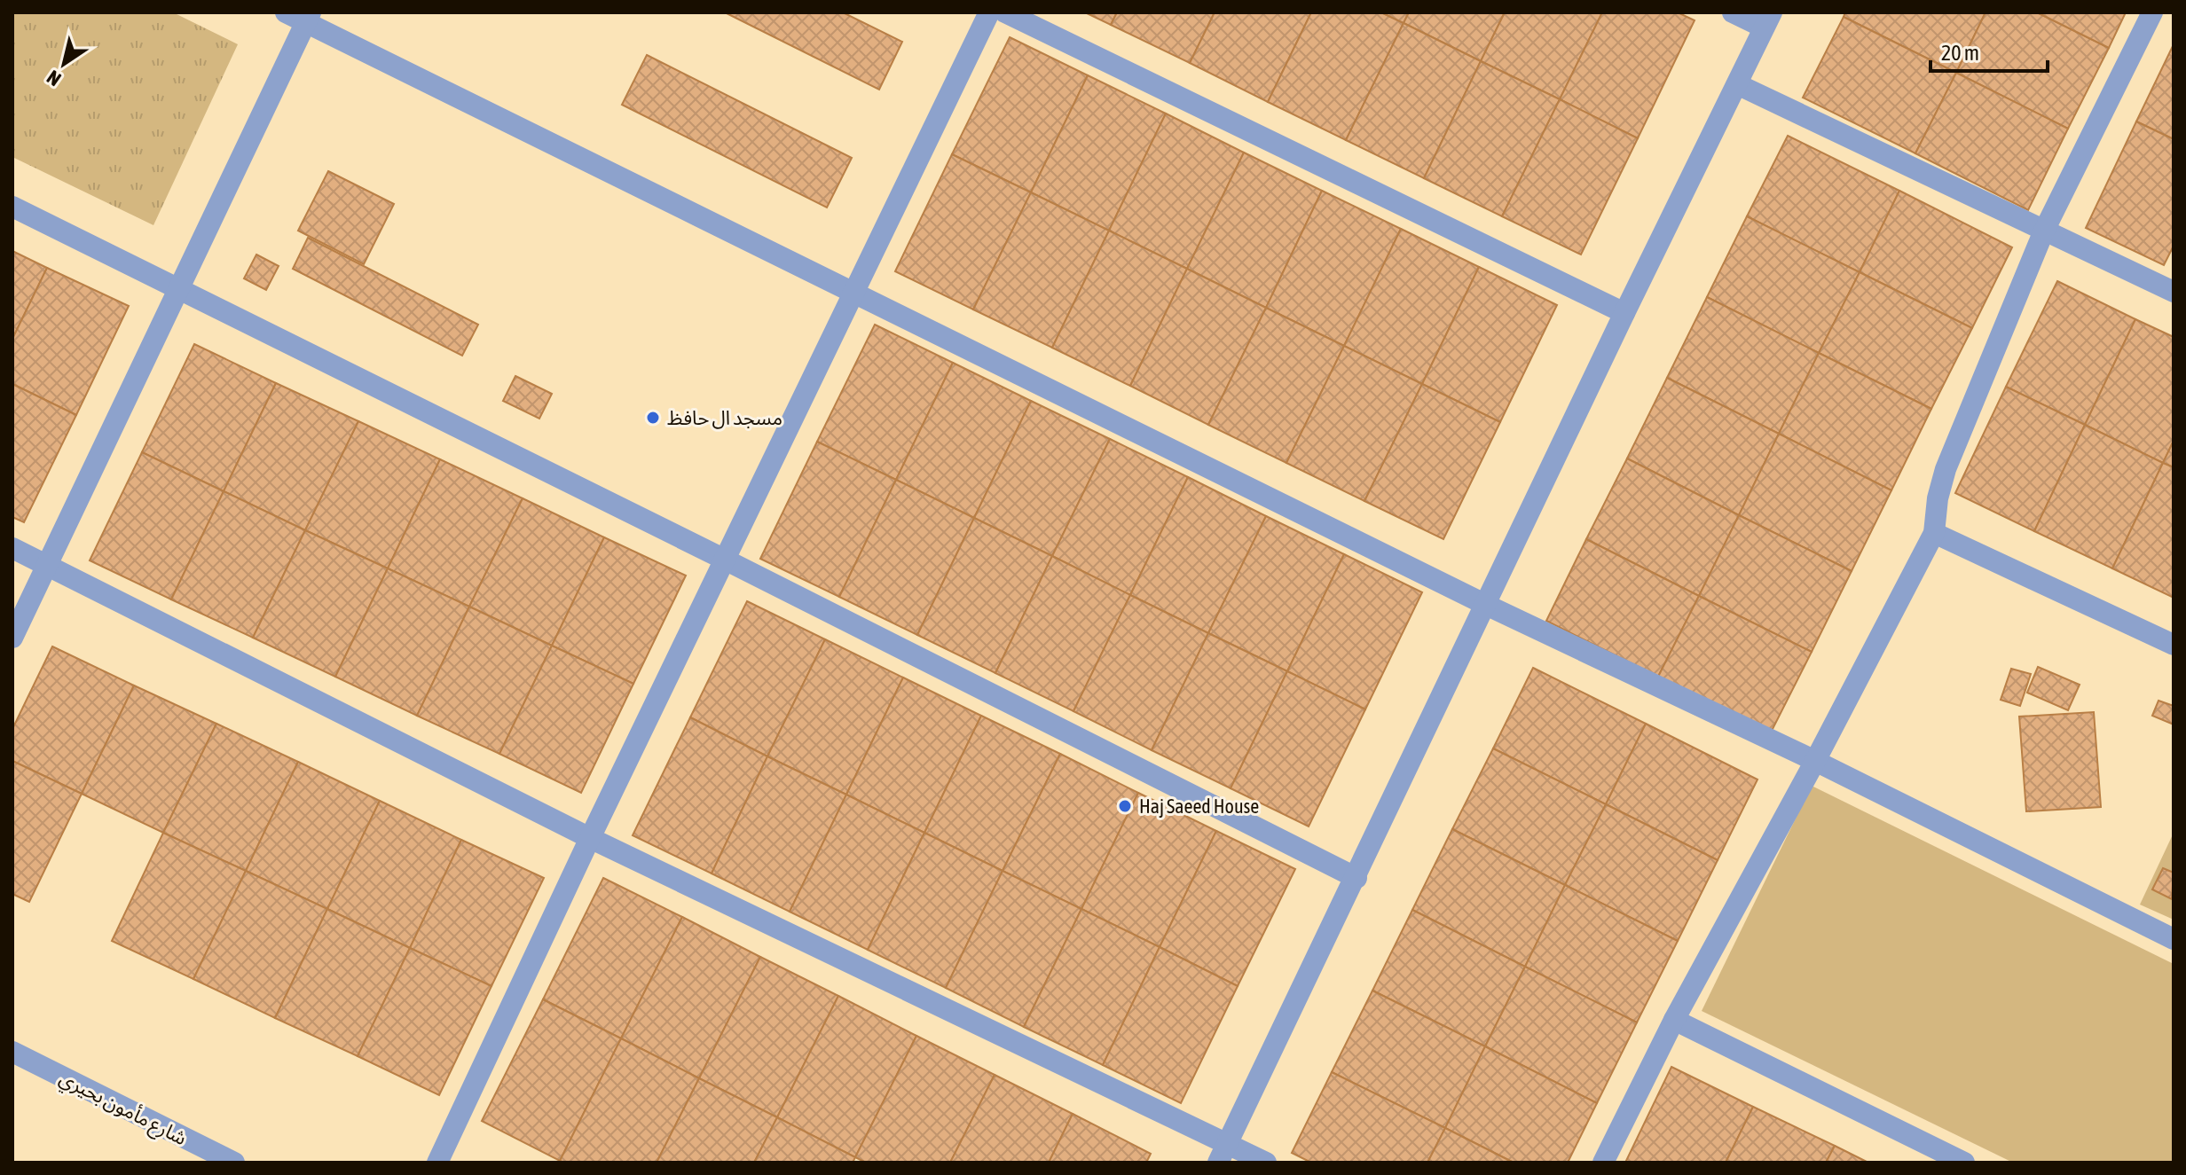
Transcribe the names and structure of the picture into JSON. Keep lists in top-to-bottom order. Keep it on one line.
{"streets":{"street":["شارع مأمون بحيري"]},"places":["مسجد ال حافظ","Haj Saeed House"],"scale_bar":"20 m","north":"bottom left"}
